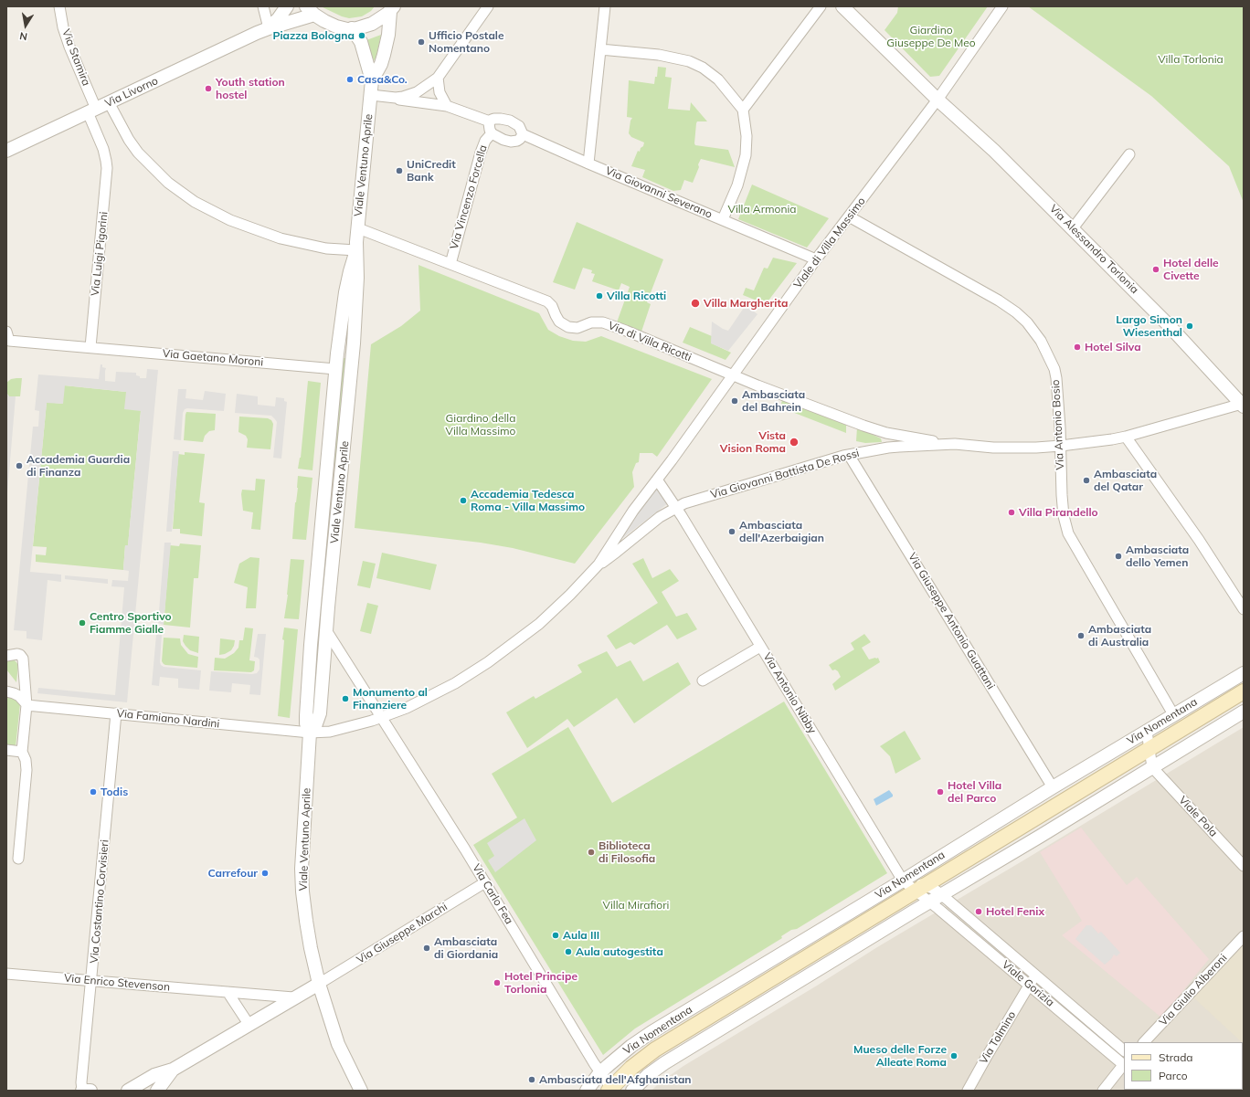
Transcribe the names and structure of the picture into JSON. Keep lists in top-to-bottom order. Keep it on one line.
{"streets":{"main road":["Via Nomentana"],"street":["Via Stamira","Via Livorno","Viale Ventuno Aprile","Via Giovanni Severano","Via Vincenzo Forcella","Viale di Villa Massimo","Via Alessandro Torlonia","Via Luigi Pigorini","Via di Villa Ricotti","Via Gaetano Moroni","Via Antonio Bosio","Via Giovanni Battista De Rossi","Via Giuseppe Antonio Guattani","Via Antonio Nibby","Via Famiano Nardini","Viale Pola","Via Carlo Fea","Via Costantino Corvisieri","Via Giuseppe Marchi","Via Enrico Stevenson","Viale Gorizia","Via Giulio Alberoni","Via Tolmino"]},"crossings":[["Via Stamira","Via Livorno"],["Via Stamira","Via Luigi Pigorini"],["Viale Ventuno Aprile","Via di Villa Ricotti"],["Viale Ventuno Aprile","Via Gaetano Moroni"],["Viale Ventuno Aprile","Via Famiano Nardini"],["Viale Ventuno Aprile","Via Carlo Fea"],["Viale Ventuno Aprile","Via Giuseppe Marchi"],["Via Giovanni Severano","Via Vincenzo Forcella"],["Via Giovanni Severano","Viale di Villa Massimo"],["Via Vincenzo Forcella","Via di Villa Ricotti"],["Viale di Villa Massimo","Via Alessandro Torlonia"],["Viale di Villa Massimo","Via di Villa Ricotti"],["Viale di Villa Massimo","Via Antonio Bosio"],["Viale di Villa Massimo","Via Giovanni Battista De Rossi"],["Viale di Villa Massimo","Via Antonio Nibby"],["Via Alessandro Torlonia","Via Giovanni Battista De Rossi"],["Via Luigi Pigorini","Via Gaetano Moroni"],["Via di Villa Ricotti","Via Giovanni Battista De Rossi"],["Via Antonio Bosio","Via Giovanni Battista De Rossi"],["Via Antonio Bosio","Via Nomentana"],["Via Giovanni Battista De Rossi","Via Giuseppe Antonio Guattani"],["Via Giovanni Battista De Rossi","Via Antonio Nibby"],["Via Giuseppe Antonio Guattani","Via Nomentana"],["Via Antonio Nibby","Via Nomentana"],["Via Famiano Nardini","Via Carlo Fea"],["Via Famiano Nardini","Via Costantino Corvisieri"],["Via Nomentana","Via Carlo Fea"],["Via Nomentana","Viale Gorizia"],["Via Carlo Fea","Via Giuseppe Marchi"],["Via Costantino Corvisieri","Via Enrico Stevenson"],["Viale Gorizia","Via Tolmino"]],"parks":["Giardino Giuseppe De Meo","Villa Torlonia","Villa Armonia","Giardino della Villa Massimo","Villa Mirafiori"],"places":["Piazza Bologna","Ufficio Postale Nomentano","Casa&Co.","Youth station hostel","UniCredit Bank","Hotel delle Civette","Villa Ricotti","Villa Margherita","Largo Simon Wiesenthal","Hotel Silva","Ambasciata del Bahrein","Vista Vision Roma","Accademia Guardia di Finanza","Ambasciata del Qatar","Accademia Tedesca Roma - Villa Massimo","Villa Pirandello","Ambasciata dell'Azerbaigian","Ambasciata dello Yemen","Centro Sportivo Fiamme Gialle","Ambasciata di Australia","Monumento al Finanziere","Todis","Hotel Villa del Parco","Biblioteca di Filosofia","Carrefour","Hotel Fenix","Aula III","Ambasciata di Giordania","Aula autogestita","Hotel Principe Torlonia","Mueso delle Forze Alleate Roma","Ambasciata dell'Afghanistan"],"legend":["Strada","Parco"],"north":"bottom"}
